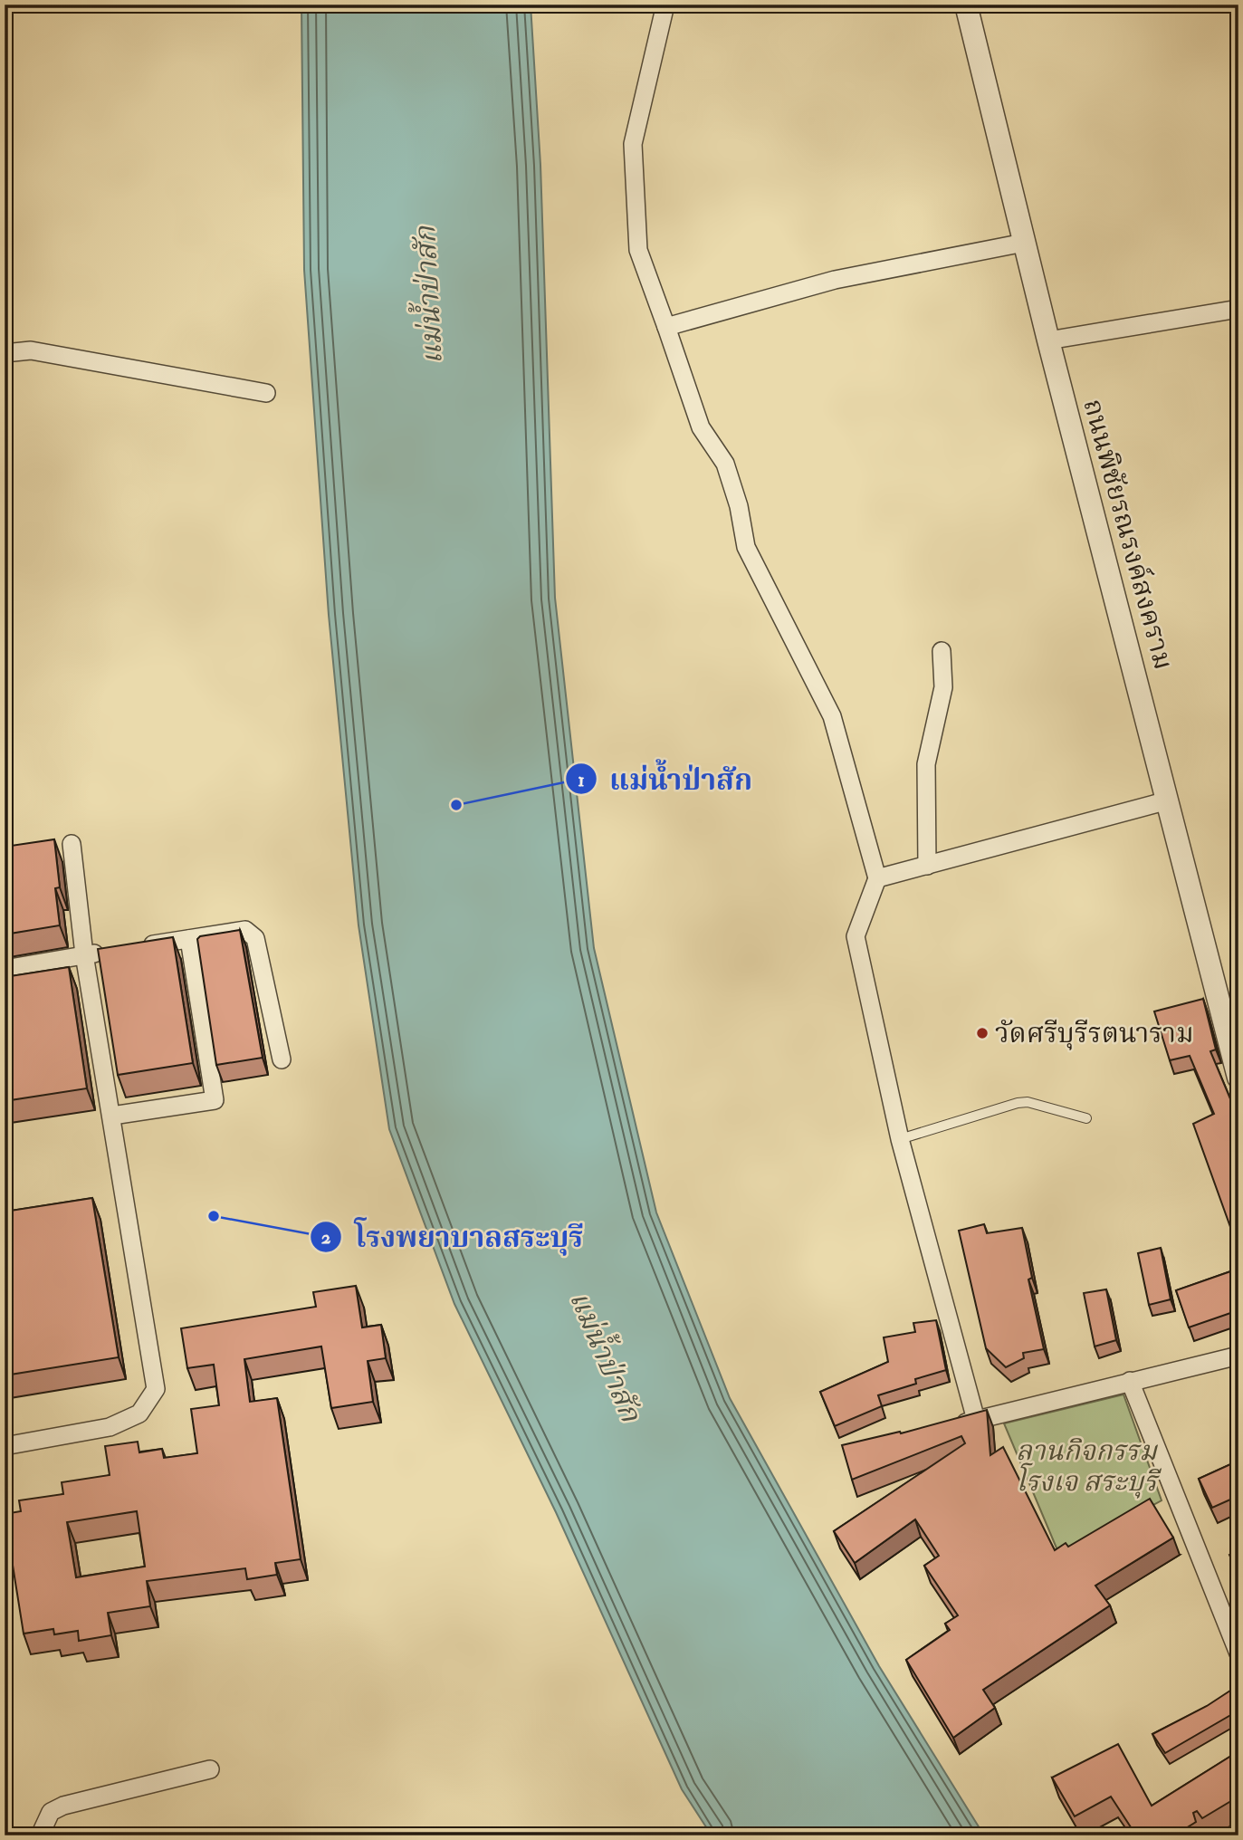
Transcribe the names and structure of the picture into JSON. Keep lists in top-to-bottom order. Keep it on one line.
{"streets":{"street":["ถนนพิชัยรณรงค์สงคราม"]},"water":["แม่น้ำป่าสัก"],"parks":["ลานกิจกรรม โรงเจ สระบุรี"],"places":["แม่น้ำป่าสัก","วัดศรีบุรีรตนาราม","โรงพยาบาลสระบุรี"]}
